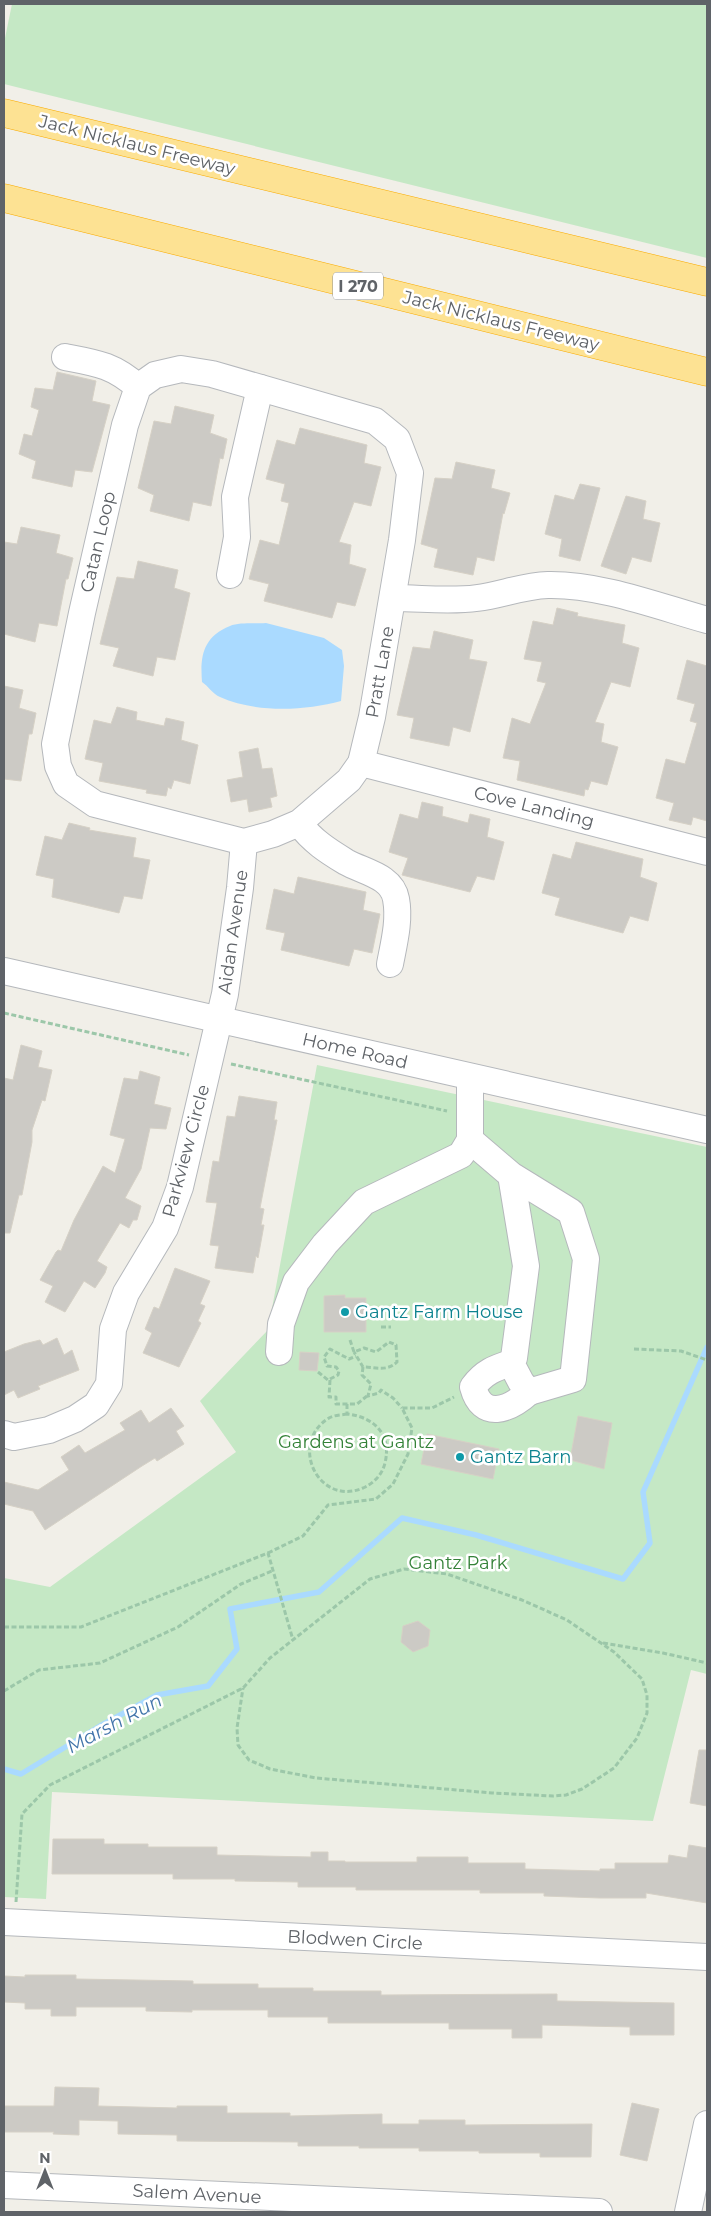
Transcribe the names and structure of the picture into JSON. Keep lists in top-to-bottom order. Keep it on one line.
{"streets":{"highway":["Jack Nicklaus Freeway","I 270"],"street":["Catan Loop","Pratt Lane","Cove Landing","Aidan Avenue","Home Road","Parkview Circle","Blodwen Circle","Salem Avenue"]},"crossings":[["Catan Loop","Pratt Lane"],["Catan Loop","Aidan Avenue"],["Pratt Lane","Cove Landing"],["Pratt Lane","Aidan Avenue"],["Aidan Avenue","Home Road"],["Aidan Avenue","Parkview Circle"],["Home Road","Parkview Circle"]],"water":["Marsh Run"],"parks":["Gardens at Gantz","Gantz Park"],"places":["Gantz Farm House","Gantz Barn"],"north":"top"}
